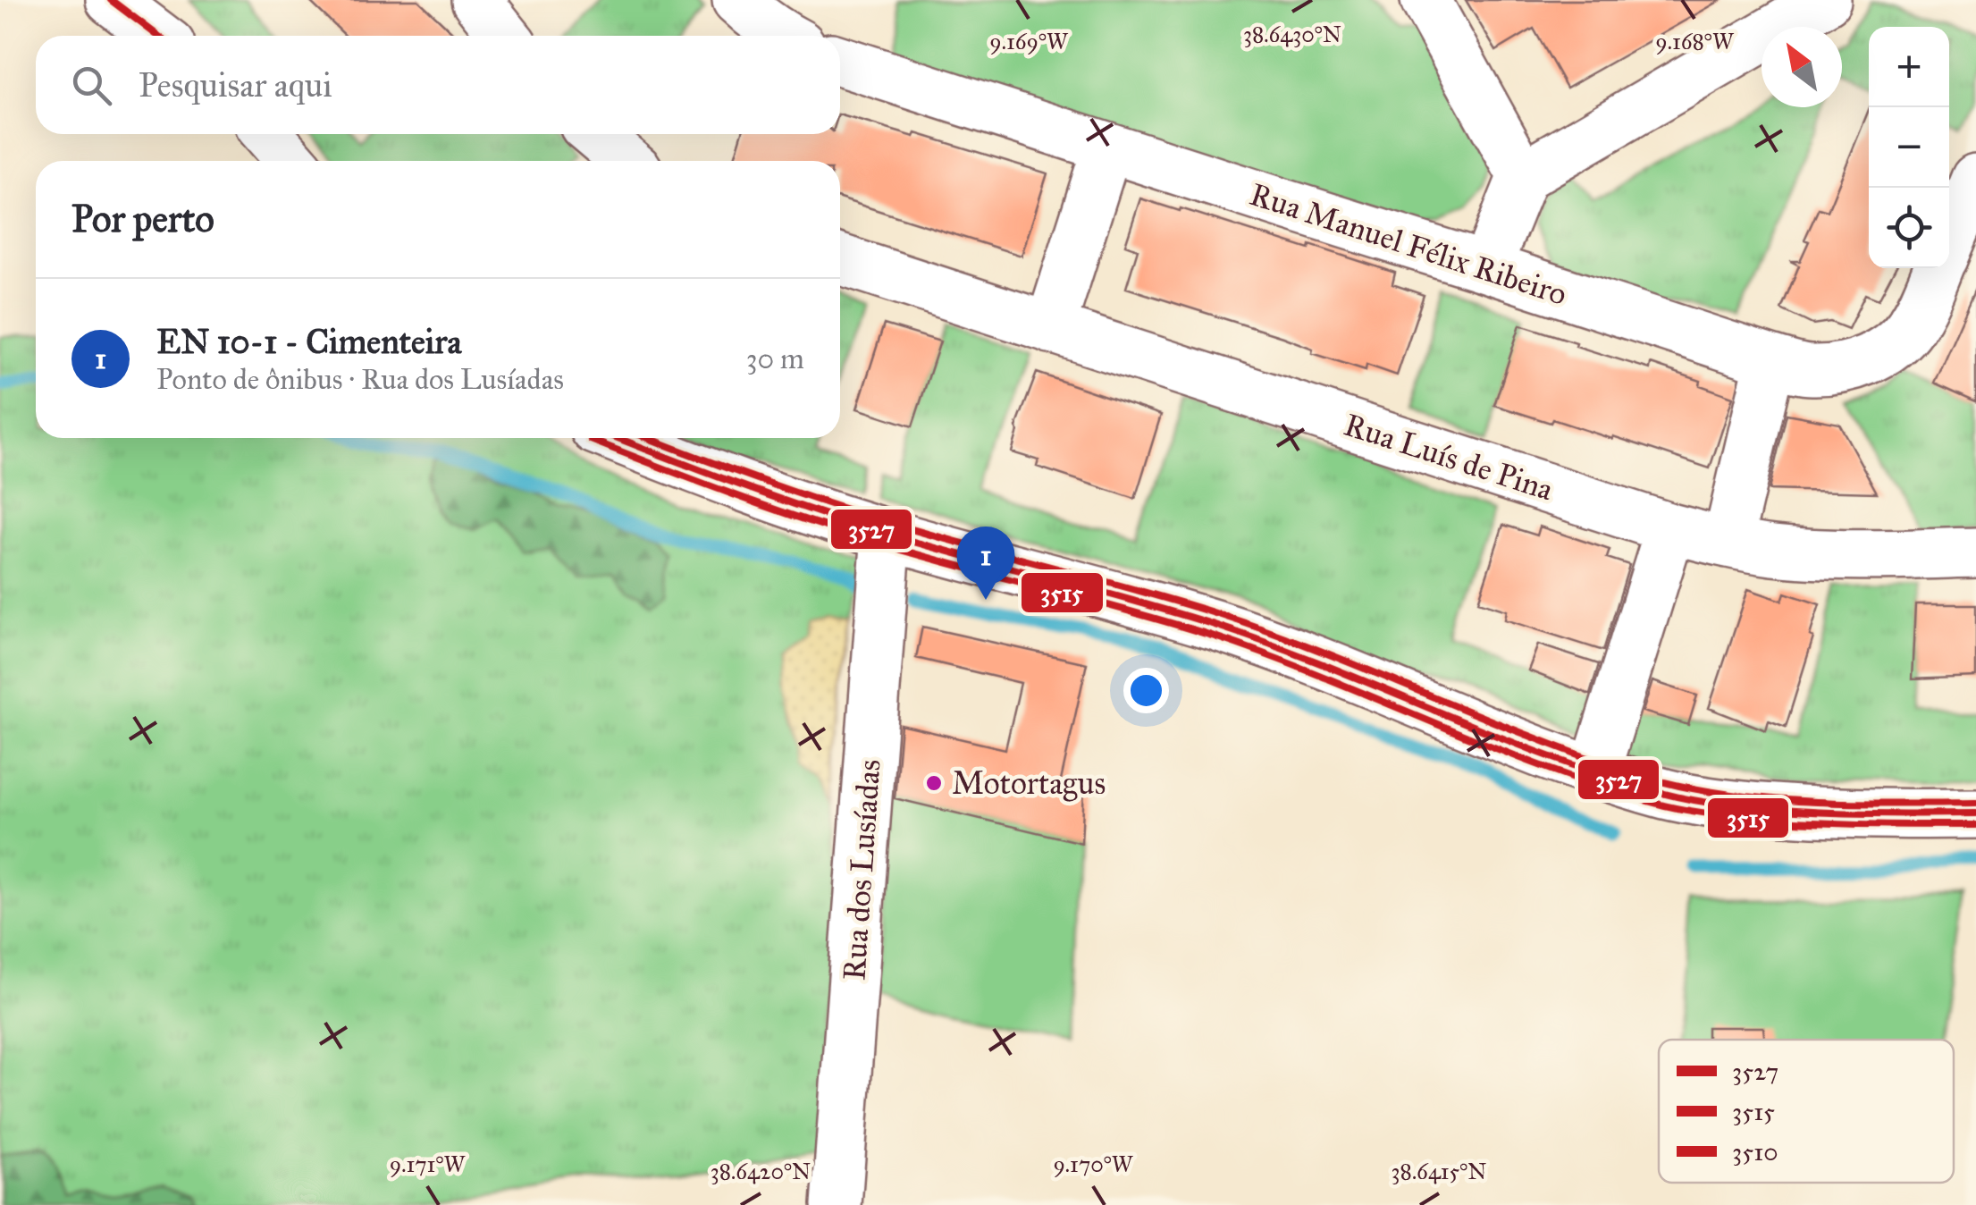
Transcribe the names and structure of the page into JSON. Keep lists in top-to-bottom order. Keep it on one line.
{"streets":{"street":["Rua Manuel Félix Ribeiro","Rua Luís de Pina","Rua dos Lusíadas"]},"places":["Motortagus"],"lines":["transit line 3527","transit line 3510","transit line 3515"],"legend":["3527","3515","3510"],"north":"top left","page":{"map_buttons":["+","−"],"search":"Pesquisar aqui","heading":"Por perto","list":[{"mark":"1","name":"EN 10-1 - Cimenteira","note":"Ponto de ônibus · Rua dos Lusíadas","value":"30 m"}],"pins":"1"},"coordinates":["38.6430°N","9.168°W","9.169°W","9.171°W","9.170°W","38.6420°N","38.6415°N"]}
